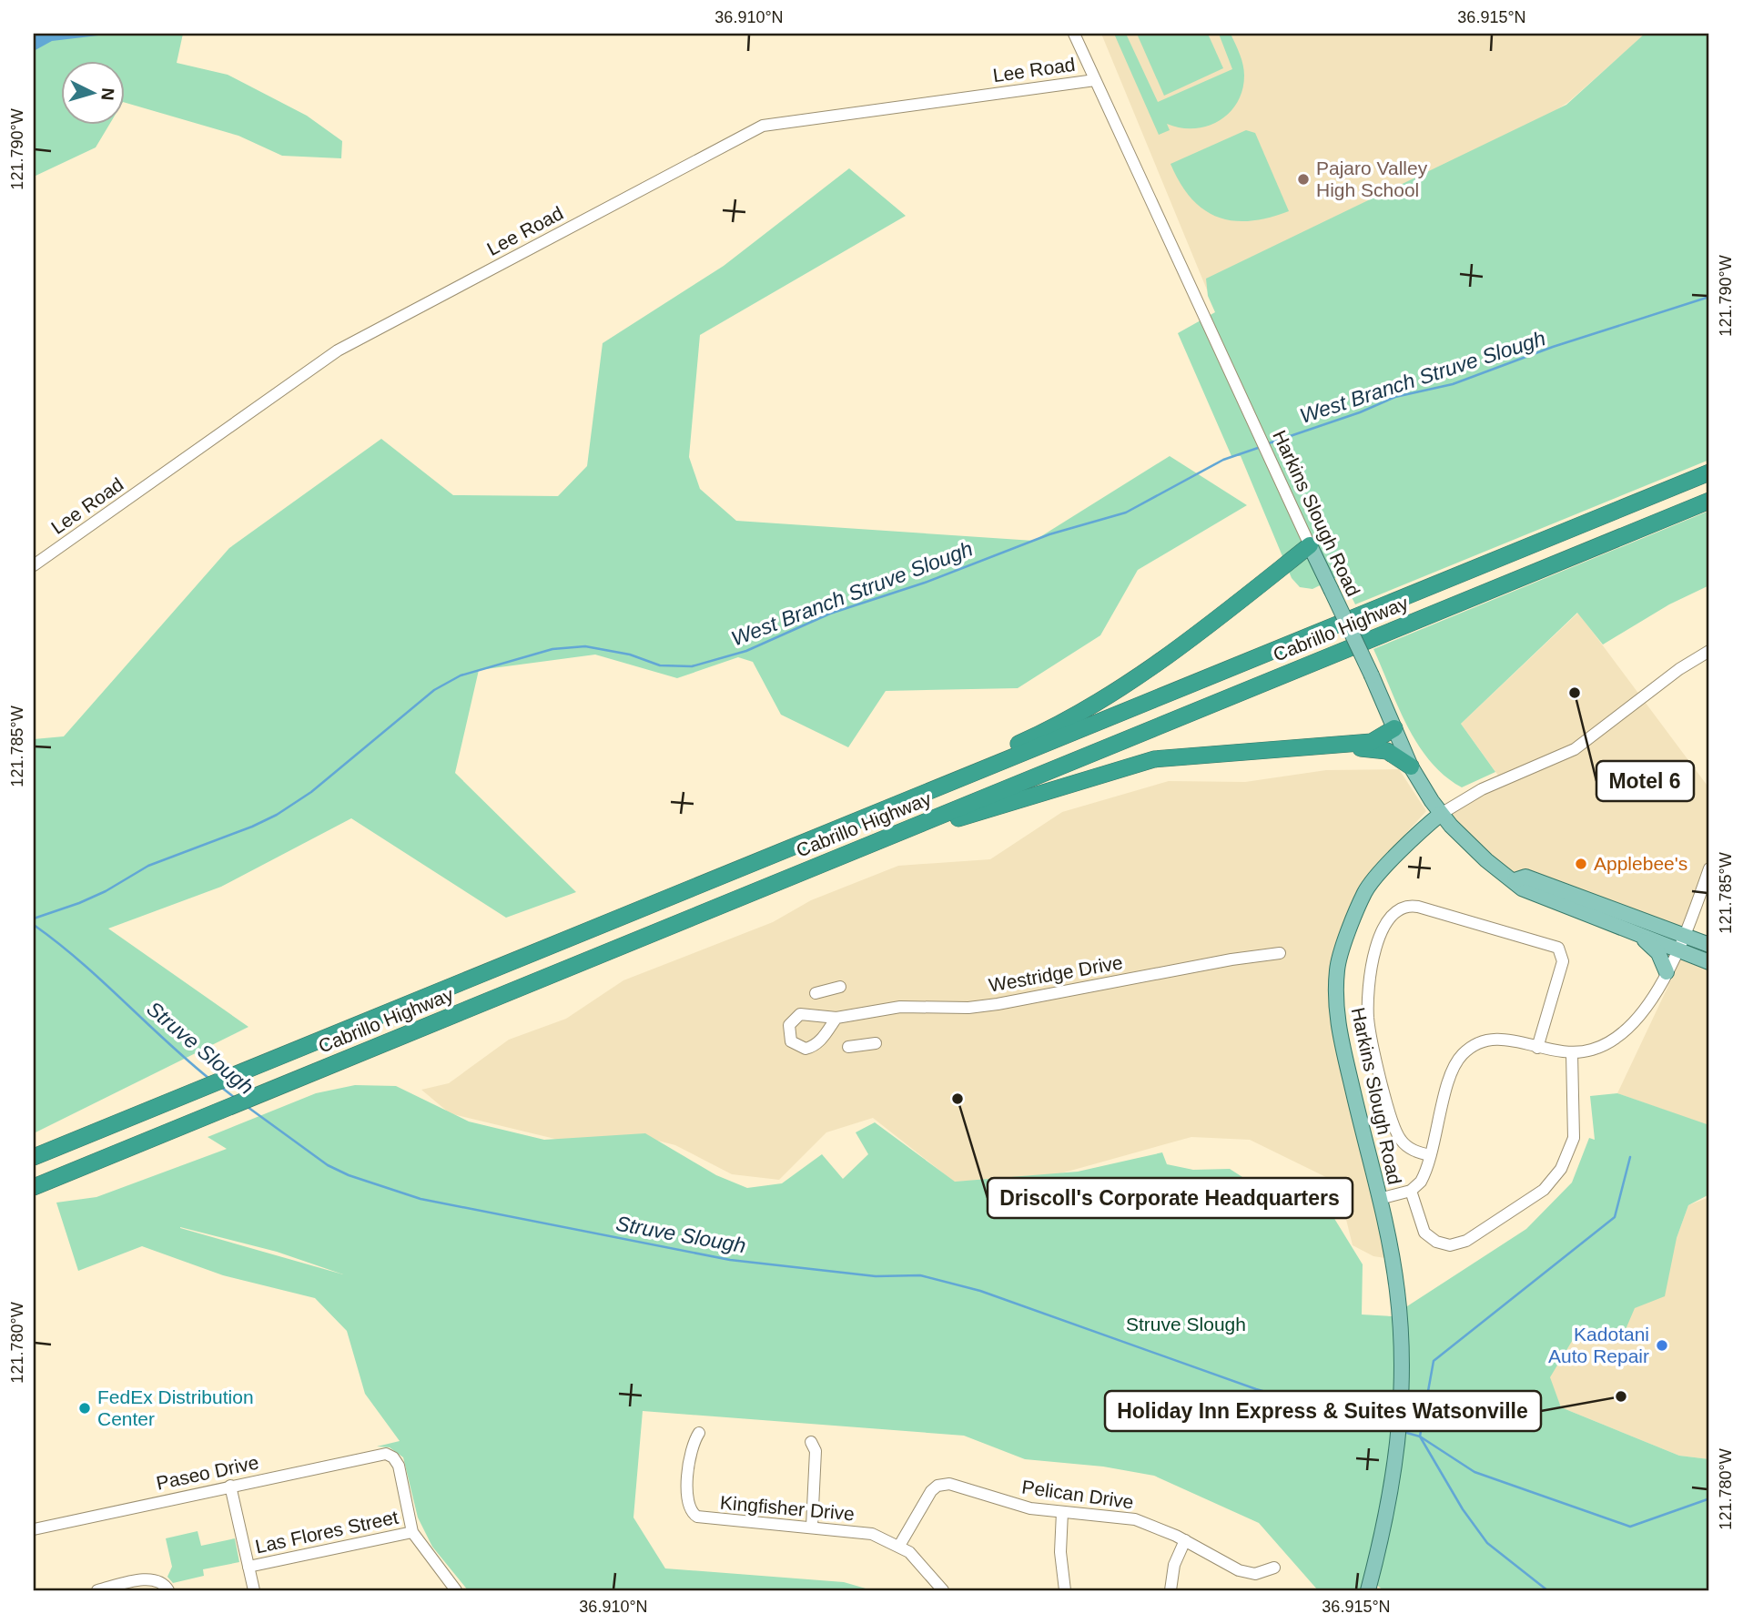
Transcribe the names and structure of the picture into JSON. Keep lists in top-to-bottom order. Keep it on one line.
{"streets":{"highway":["Cabrillo Highway"],"main road":["Harkins Slough Road"],"street":["Lee Road","Westridge Drive","Paseo Drive","Pelican Drive","Kingfisher Drive","Las Flores Street"]},"crossings":[["Lee Road","Harkins Slough Road"],["Paseo Drive","Las Flores Street"],["Pelican Drive","Kingfisher Drive"]],"water":["West Branch Struve Slough","Struve Slough"],"parks":["Struve Slough"],"places":["Pajaro Valley High School","Motel 6","Applebee's","Driscoll's Corporate Headquarters","Kadotani Auto Repair","Holiday Inn Express & Suites Watsonville","FedEx Distribution Center"],"north":"right","coordinates":["36.910°N","36.915°N","121.790°W","121.785°W","121.780°W"]}
